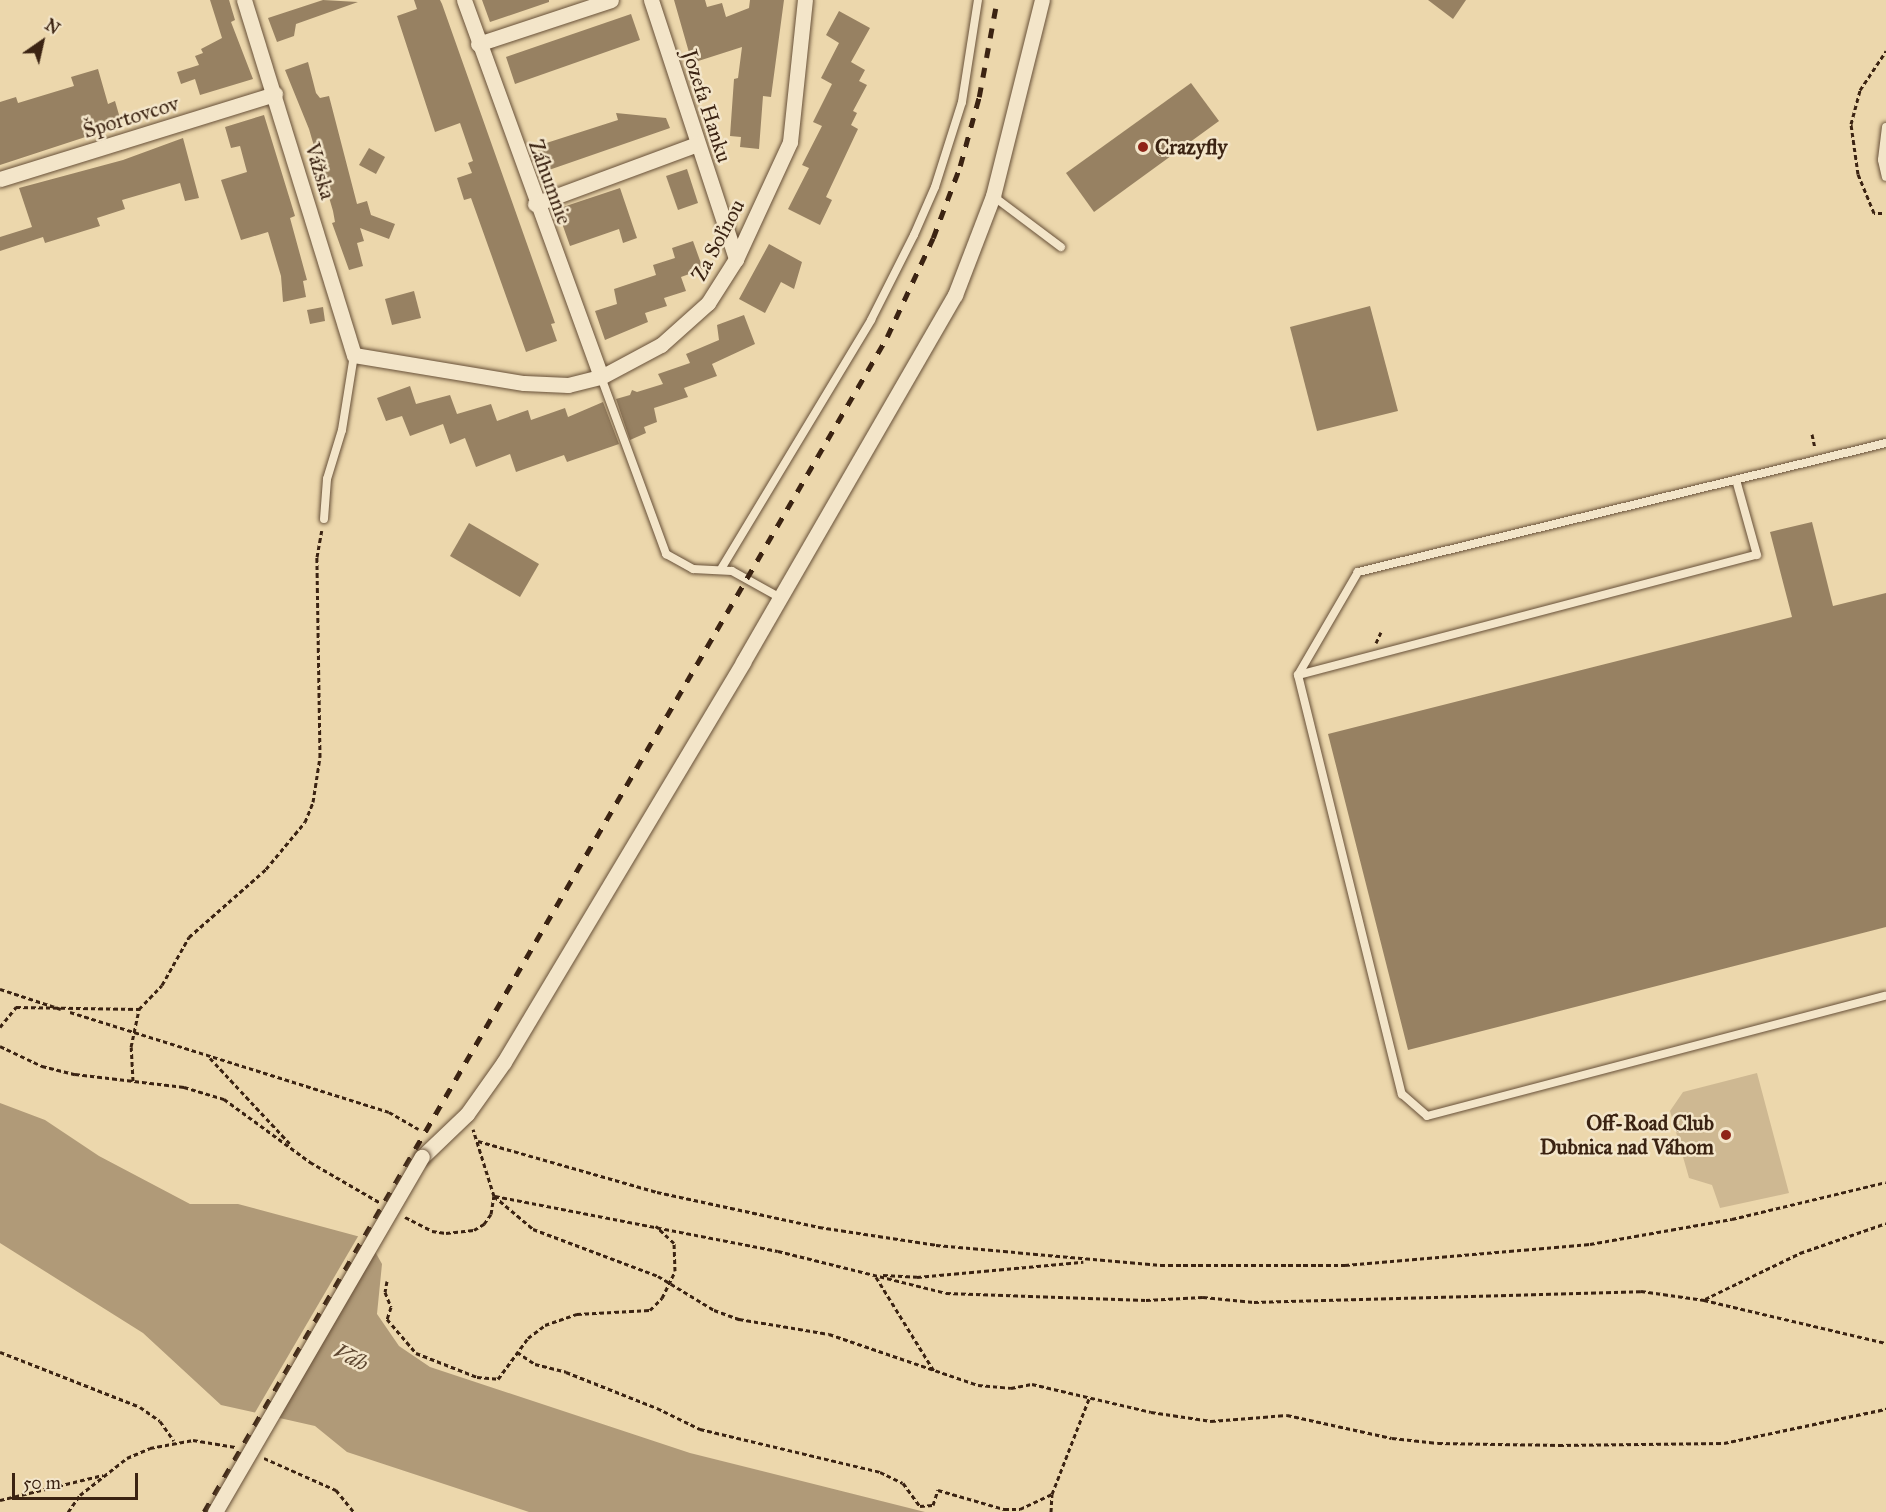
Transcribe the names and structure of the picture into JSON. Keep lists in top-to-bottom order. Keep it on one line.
{"streets":{"street":["Jozefa Hanku","Športovcov","Vážska","Záhumnie","Za Soľnou"]},"crossings":[["Jozefa Hanku","Za Soľnou"],["Športovcov","Vážska"],["Vážska","Za Soľnou"],["Záhumnie","Za Soľnou"]],"water":["Váh"],"places":["Crazyfly","Off-Road Club Dubnica nad Váhom"],"scale_bar":"50 m","north":"top right"}
